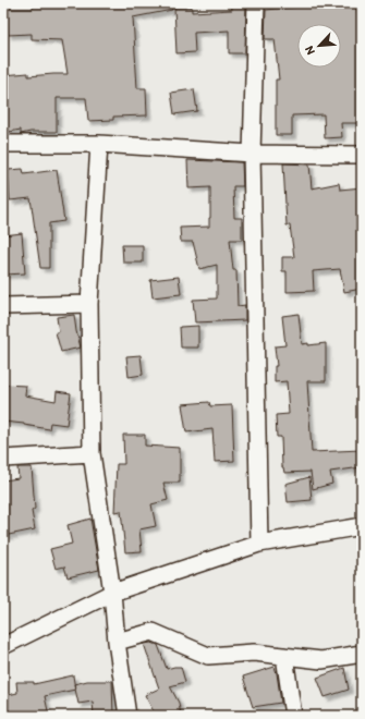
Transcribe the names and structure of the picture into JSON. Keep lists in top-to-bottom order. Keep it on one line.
{"north":"bottom left"}
